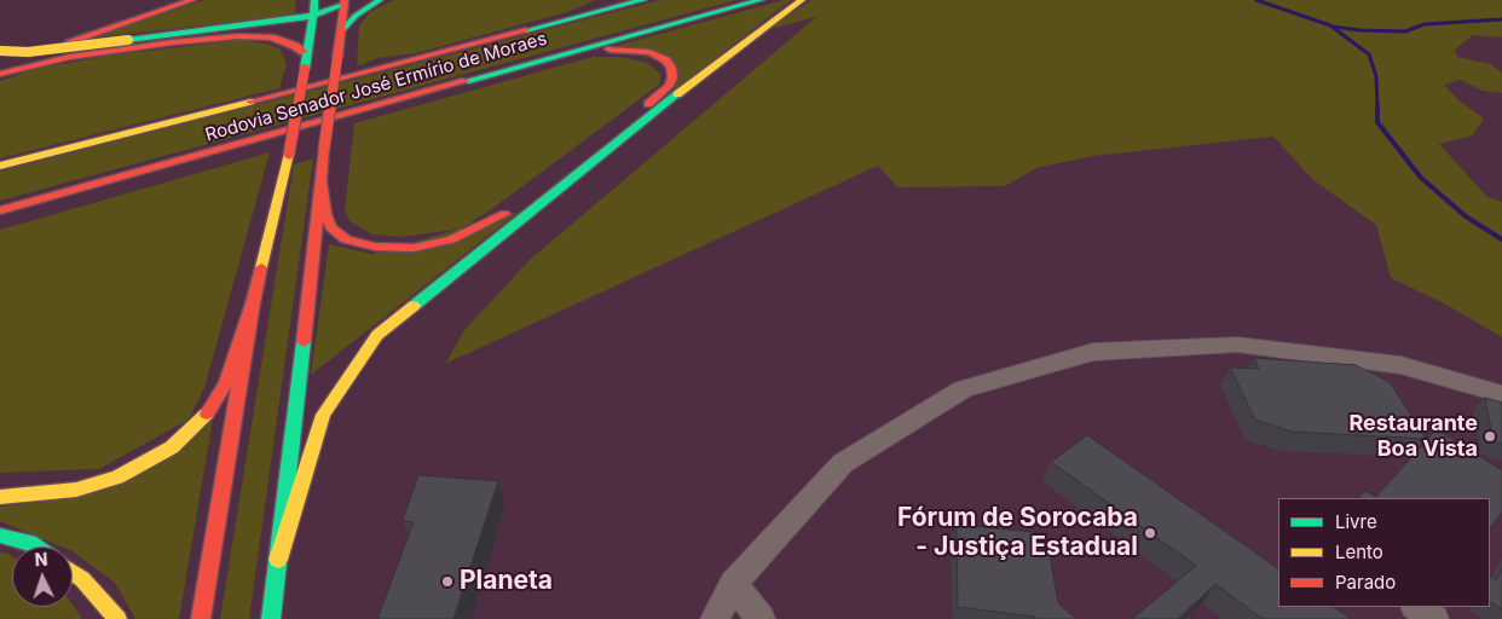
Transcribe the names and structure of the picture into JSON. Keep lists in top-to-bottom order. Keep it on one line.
{"streets":{"main road":["Rodovia Senador José Ermírio de Moraes"]},"places":["Restaurante Boa Vista","Fórum de Sorocaba - Justiça Estadual","Planeta"],"legend":["Livre","Lento","Parado"],"north":"top"}
